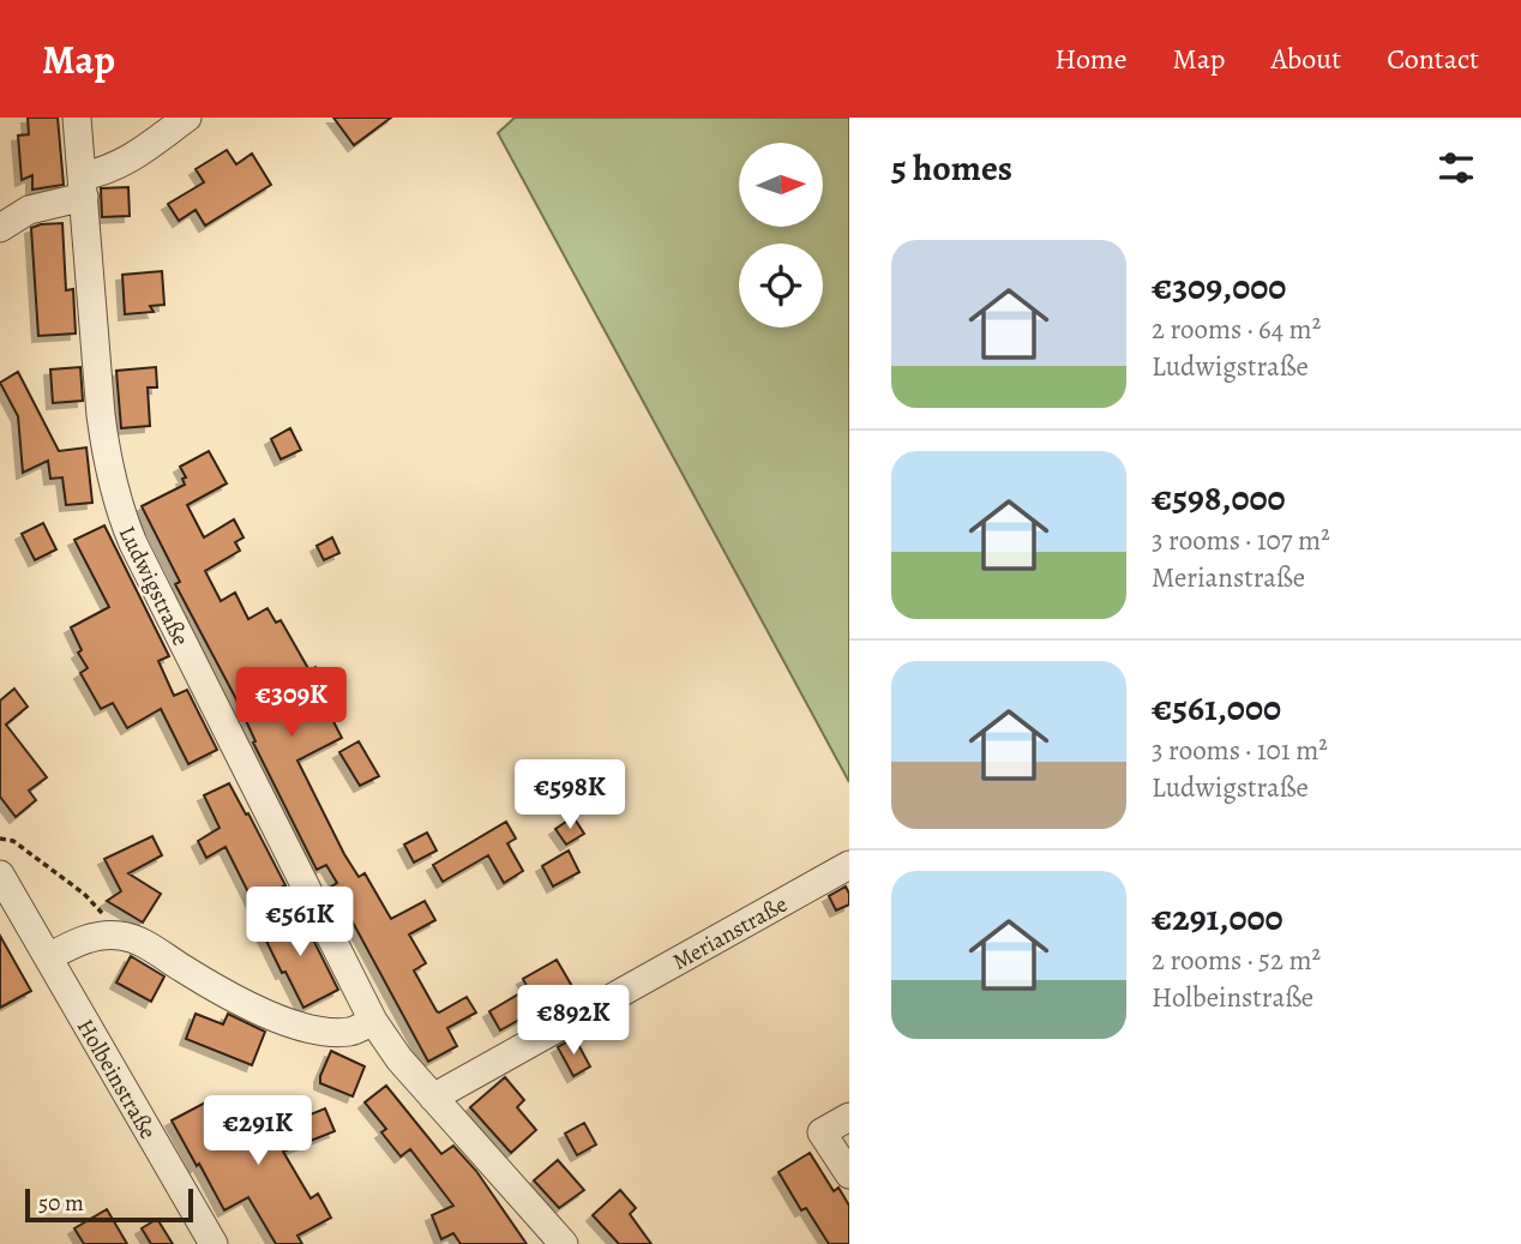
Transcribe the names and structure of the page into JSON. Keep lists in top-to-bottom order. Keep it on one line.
{"streets":{"street":["Ludwigstraße","Merianstraße","Holbeinstraße"]},"crossings":[["Ludwigstraße","Merianstraße"]],"scale_bar":"50 m","north":"right","page":{"header":"Map","nav":["Home","Map","About","Contact"],"heading":"5 homes","list":[{"name":"€309,000","note":"2 rooms · 64 m² · Ludwigstraße"},{"name":"€598,000","note":"3 rooms · 107 m² · Merianstraße"},{"name":"€561,000","note":"3 rooms · 101 m² · Ludwigstraße"},{"name":"€291,000","note":"2 rooms · 52 m² · Holbeinstraße"}],"price":["€309K","€598K","€561K","€892K","€291K"],"scale":"50 m"}}
